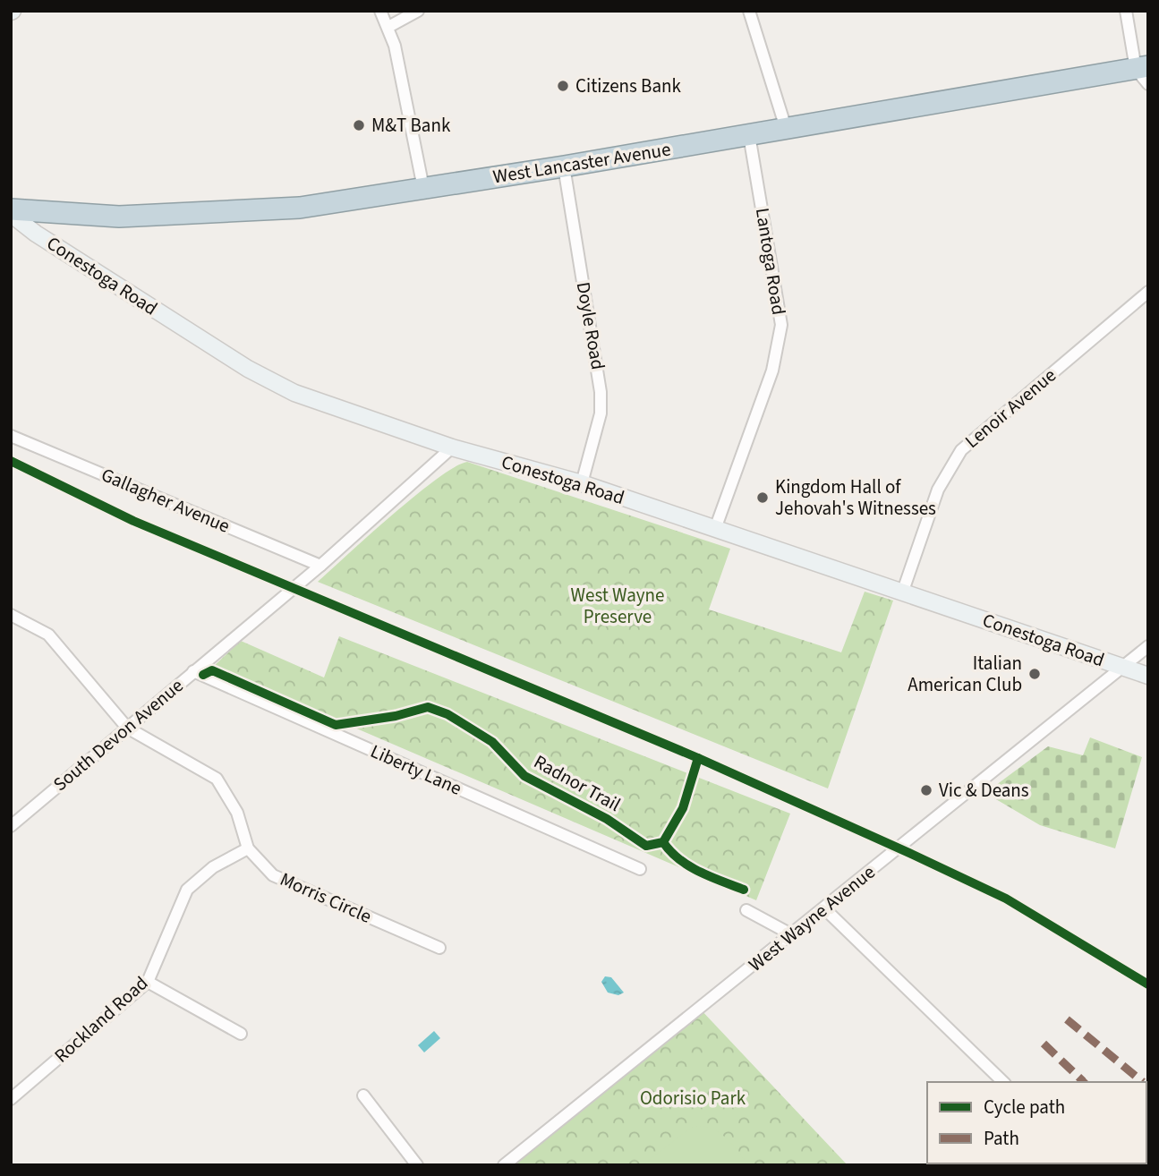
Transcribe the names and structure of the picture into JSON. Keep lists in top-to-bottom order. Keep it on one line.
{"streets":{"highway":["West Lancaster Avenue"],"main road":["Conestoga Road"],"street":["Lantoga Road","Doyle Road","Lenoir Avenue","Gallagher Avenue","South Devon Avenue","Liberty Lane","Morris Circle","West Wayne Avenue","Rockland Road"],"cycle path":["Radnor Trail"]},"crossings":[["West Lancaster Avenue","Lantoga Road"],["West Lancaster Avenue","Conestoga Road"],["West Lancaster Avenue","Doyle Road"],["Lantoga Road","Conestoga Road"],["Conestoga Road","Doyle Road"],["Conestoga Road","Lenoir Avenue"],["Conestoga Road","South Devon Avenue"],["Conestoga Road","West Wayne Avenue"],["Gallagher Avenue","South Devon Avenue"],["South Devon Avenue","Liberty Lane"],["South Devon Avenue","Morris Circle"],["Morris Circle","Rockland Road"]],"parks":["West Wayne Preserve","Odorisio Park"],"places":["Citizens Bank","M&T Bank","Kingdom Hall of Jehovah's Witnesses","Italian American Club","Vic & Deans"],"legend":["Cycle path","Path"]}
